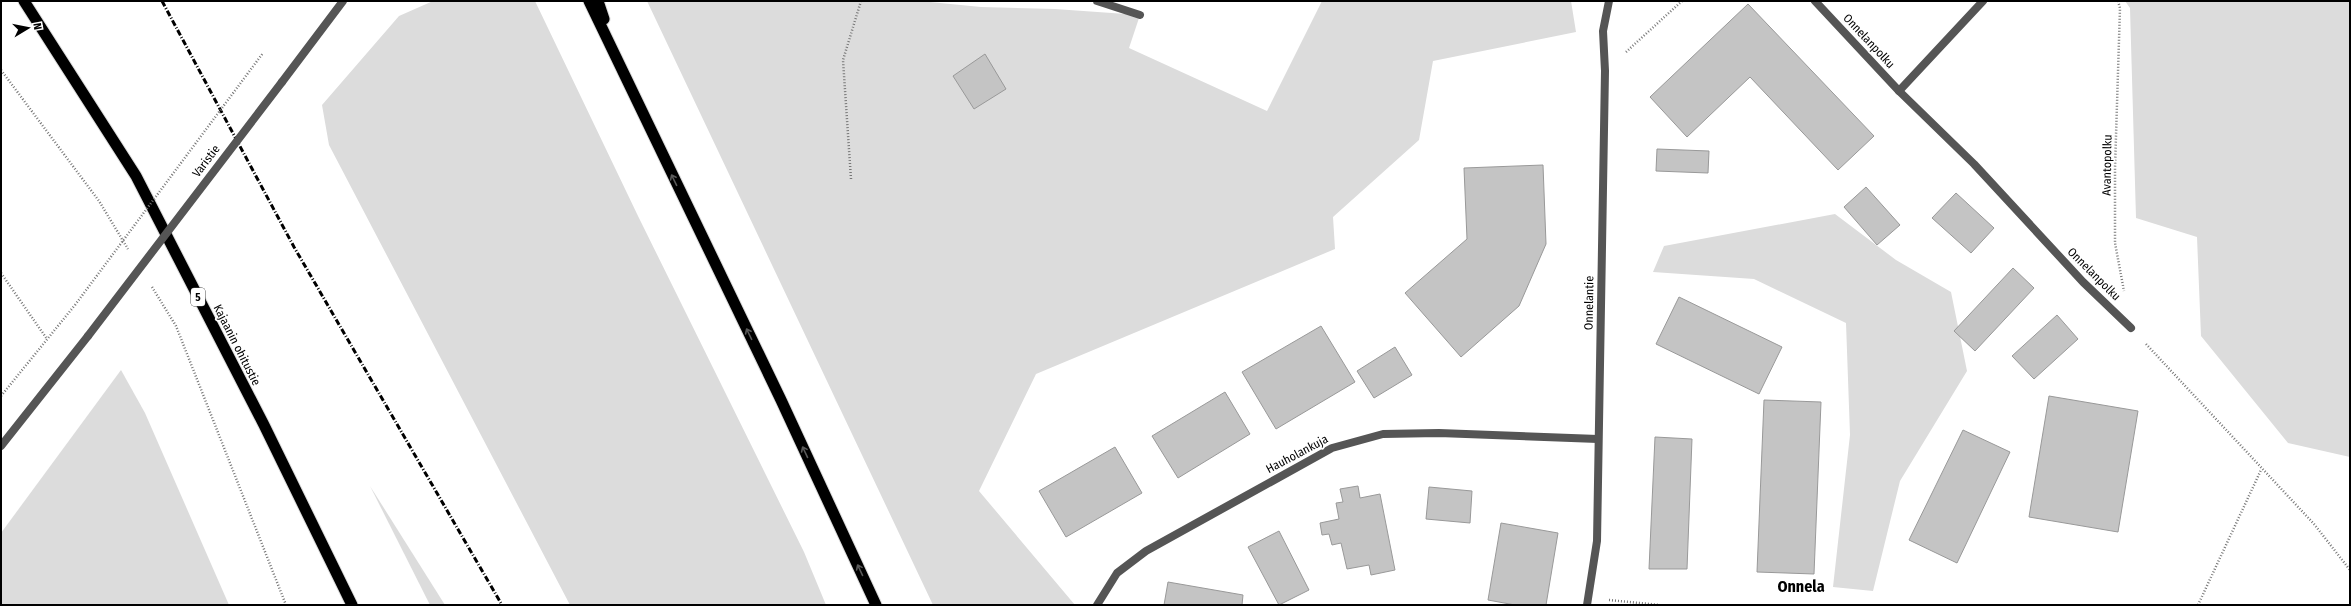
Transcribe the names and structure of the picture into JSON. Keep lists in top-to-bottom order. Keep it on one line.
{"streets":{"highway":["5","Kajaanin ohitustie"],"street":["Onnelanpolku","Varistie","Onnelantie","Hauholankuja"],"path":["Avantopolku"]},"crossings":[["Onnelanpolku","Avantopolku"],["Onnelantie","Hauholankuja"]],"districts":["Onnela"],"north":"right"}
